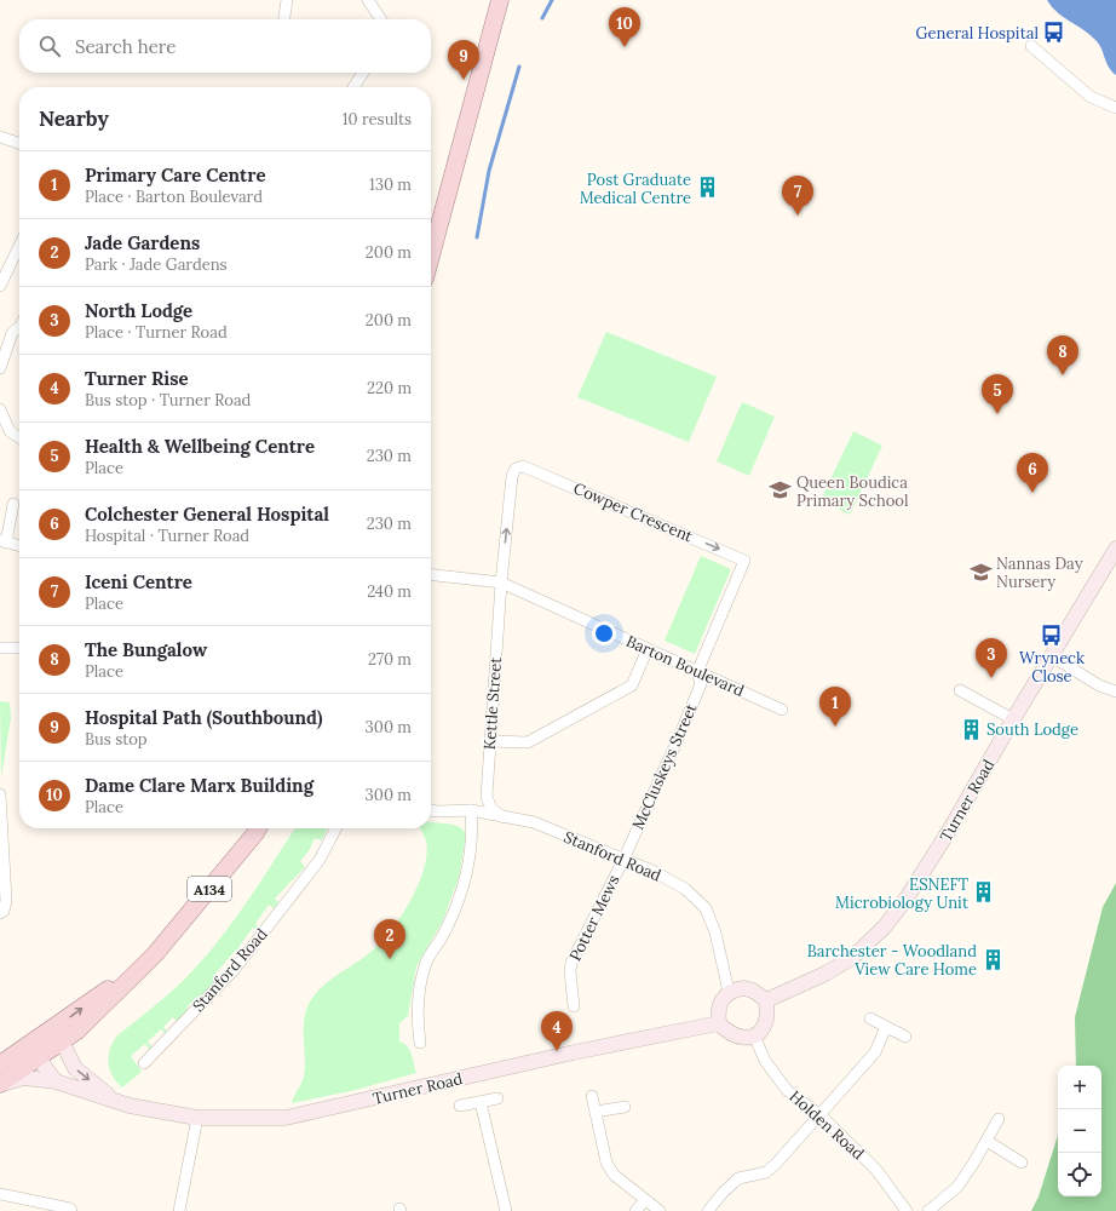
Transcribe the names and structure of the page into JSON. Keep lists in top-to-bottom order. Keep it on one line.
{"streets":{"main road":["A134"],"street":["Cowper Crescent","Barton Boulevard","Kettle Street","McCluskeys Street","Turner Road","Stanford Road","Potter Mews","Holden Road"]},"crossings":[["Cowper Crescent","Barton Boulevard"],["Cowper Crescent","Kettle Street"],["Cowper Crescent","McCluskeys Street"],["Barton Boulevard","Kettle Street"],["Barton Boulevard","McCluskeys Street"],["Kettle Street","Stanford Road"],["McCluskeys Street","Stanford Road"],["McCluskeys Street","Potter Mews"],["Turner Road","Stanford Road"],["Turner Road","A134"],["Turner Road","Holden Road"],["Stanford Road","Potter Mews"],["Stanford Road","Holden Road"]],"places":{"bus stop":["General Hospital","Wryneck Close"],"building":["Post Graduate Medical Centre","South Lodge","ESNEFT Microbiology Unit","Barchester - Woodland View Care Home"],"school or university":["Queen Boudica Primary School","Nannas Day Nursery"]},"page":{"pins":["10","9","7","8","5","6","3","1","2","4"],"search":"Search here","heading":["Nearby","10 results"],"list":[{"mark":"1","name":"Primary Care Centre","note":"Place · Barton Boulevard","value":"130 m"},{"mark":"2","name":"Jade Gardens","note":"Park · Jade Gardens","value":"200 m"},{"mark":"3","name":"North Lodge","note":"Place · Turner Road","value":"200 m"},{"mark":"4","name":"Turner Rise","note":"Bus stop · Turner Road","value":"220 m"},{"mark":"5","name":"Health & Wellbeing Centre","note":"Place","value":"230 m"},{"mark":"6","name":"Colchester General Hospital","note":"Hospital · Turner Road","value":"230 m"},{"mark":"7","name":"Iceni Centre","note":"Place","value":"240 m"},{"mark":"8","name":"The Bungalow","note":"Place","value":"270 m"},{"mark":"9","name":"Hospital Path (Southbound)","note":"Bus stop","value":"300 m"},{"mark":"10","name":"Dame Clare Marx Building","note":"Place","value":"300 m"}],"map_buttons":["+","−"]}}
